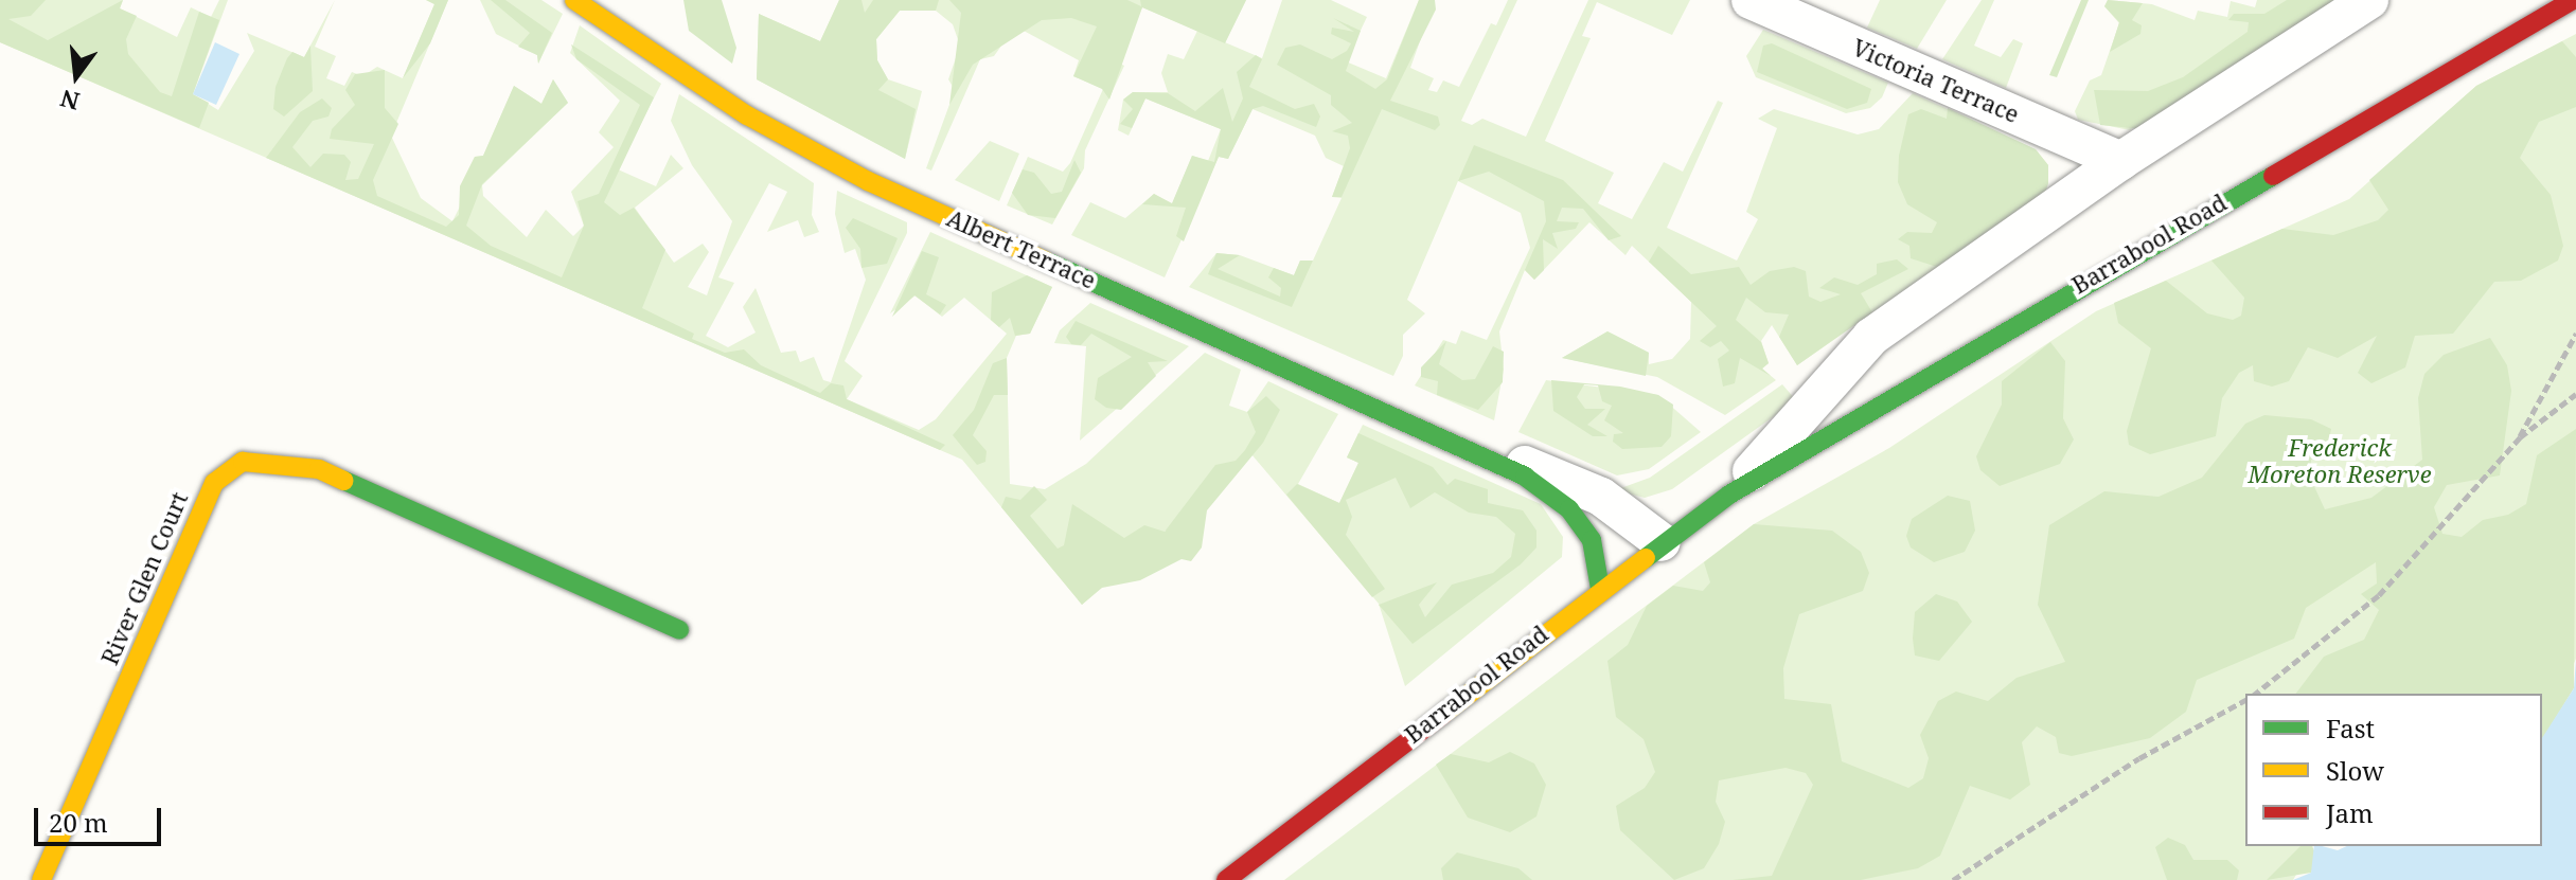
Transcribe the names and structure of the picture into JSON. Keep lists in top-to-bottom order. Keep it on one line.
{"streets":{"street":["Victoria Terrace","Barrabool Road","Albert Terrace","River Glen Court"]},"crossings":[["Victoria Terrace","Barrabool Road"],["Barrabool Road","Albert Terrace"]],"parks":["Frederick Moreton Reserve"],"legend":["Fast","Slow","Jam"],"scale_bar":"20 m","north":"bottom"}
